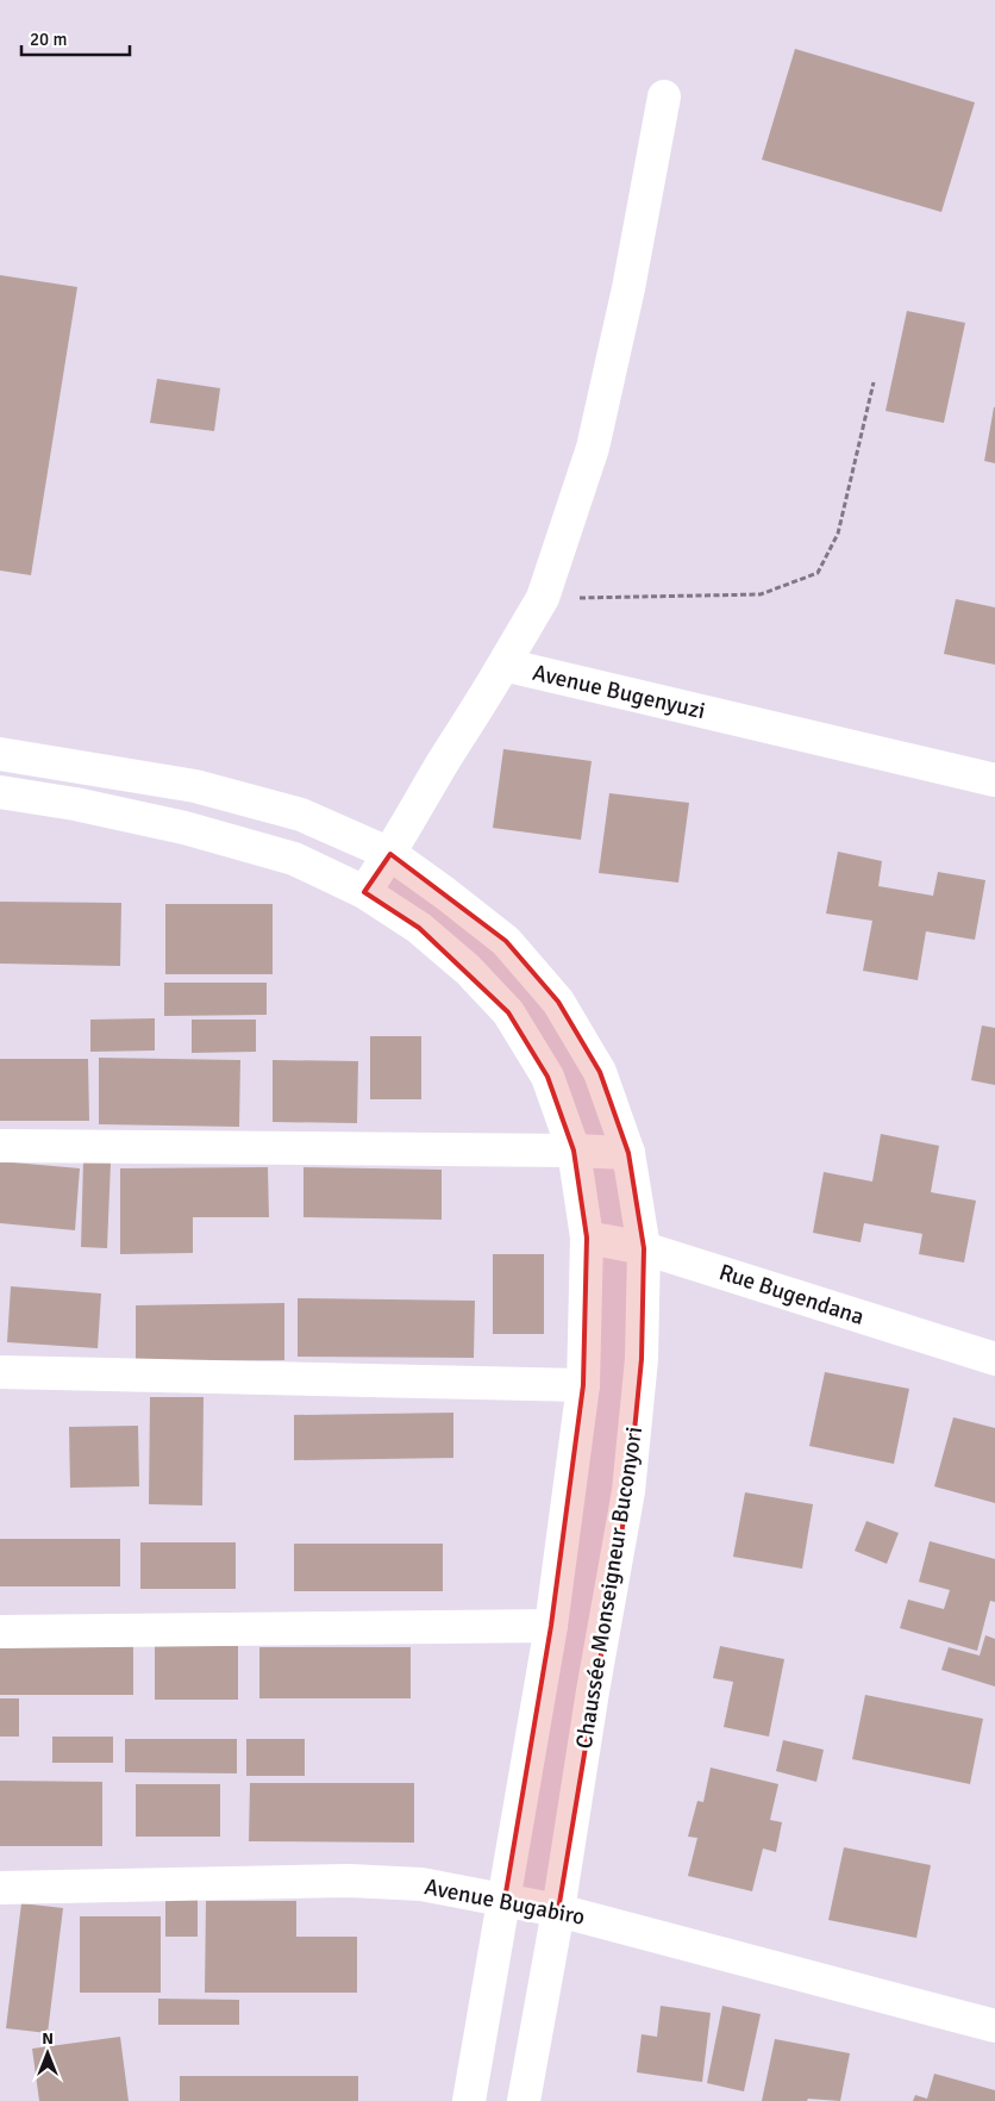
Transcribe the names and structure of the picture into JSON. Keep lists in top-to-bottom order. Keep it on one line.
{"streets":{"street":["Avenue Bugenyuzi","Rue Bugendana","Chaussée Monseigneur Buconyori","Avenue Bugabiro"]},"crossings":[["Avenue Bugenyuzi","Chaussée Monseigneur Buconyori"],["Rue Bugendana","Chaussée Monseigneur Buconyori"],["Chaussée Monseigneur Buconyori","Avenue Bugabiro"]],"scale_bar":"20 m","north":"top"}
